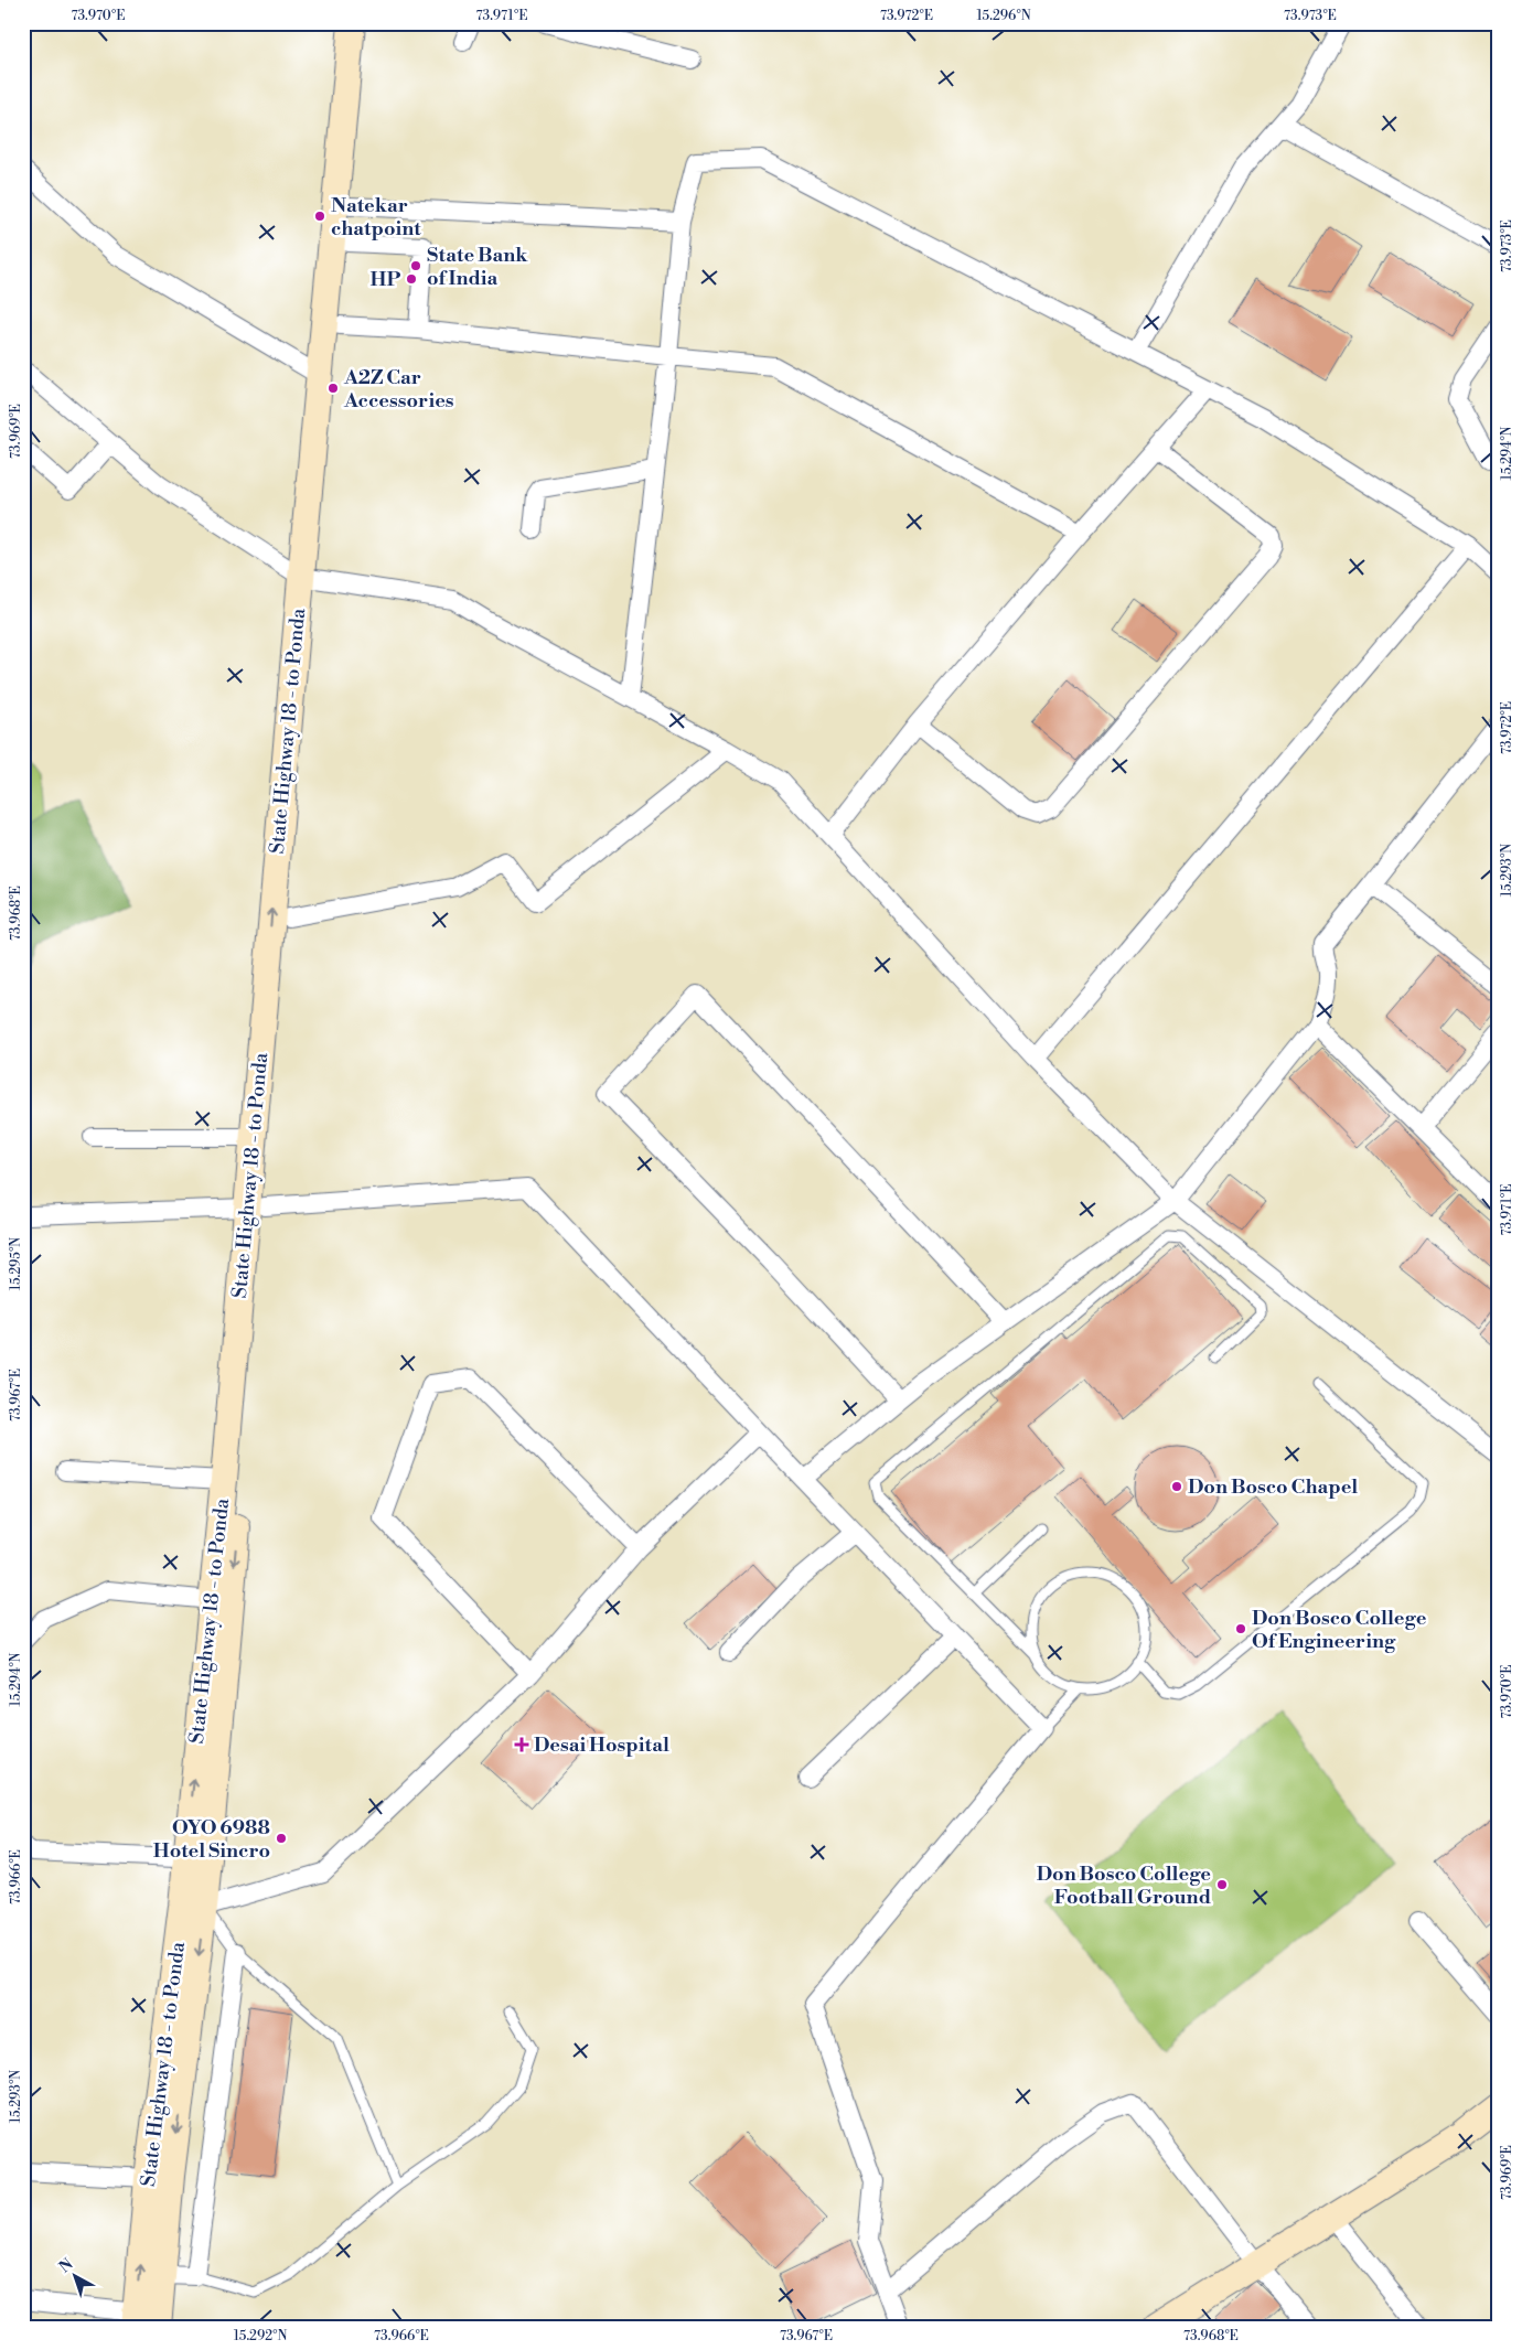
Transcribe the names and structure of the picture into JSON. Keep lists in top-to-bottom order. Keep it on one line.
{"streets":{"main road":["State Highway 18 - to Ponda"]},"places":{"other":["Natekar chatpoint","State Bank of India","HP","A2Z Car Accessories","Don Bosco Chapel","Don Bosco College Of Engineering","OYO 6988 Hotel Sincro","Don Bosco College Football Ground"],"health":["Desai Hospital"]},"north":"top left","coordinates":["73.970°E","73.971°E","73.972°E","15.296°N","73.973°E","73.969°E","15.294°N","15.293°N","73.968°E","15.295°N","73.967°E","73.966°E","15.292°N"]}
